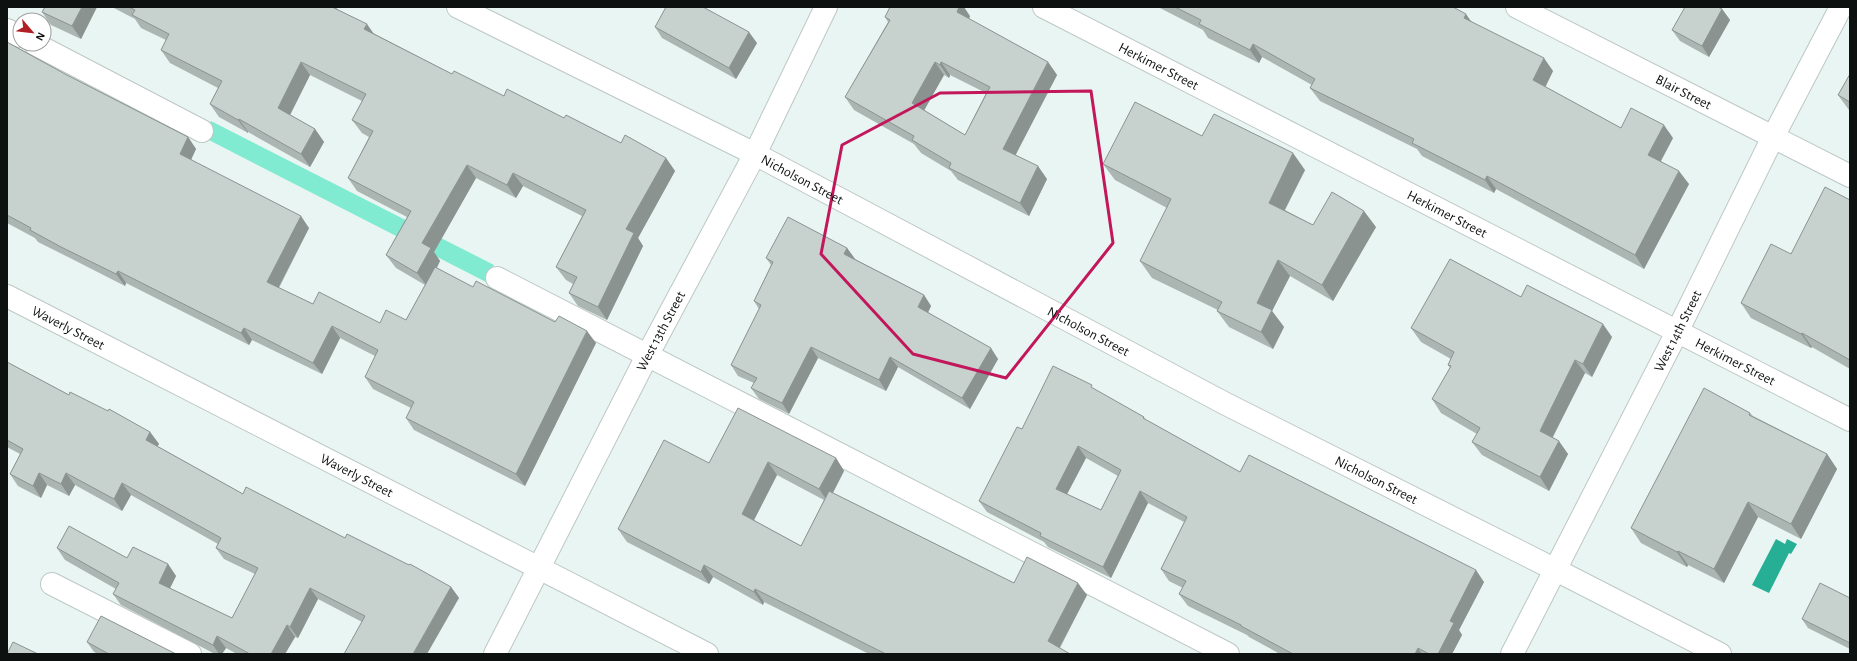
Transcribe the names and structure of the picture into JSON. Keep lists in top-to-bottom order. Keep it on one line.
{"streets":{"street":["Herkimer Street","Blair Street","Nicholson Street","Waverly Street","West 13th Street","West 14th Street"]},"crossings":[["Herkimer Street","West 14th Street"],["Blair Street","West 14th Street"],["Nicholson Street","West 13th Street"],["Nicholson Street","West 14th Street"],["Waverly Street","West 13th Street"]],"north":"bottom right"}
